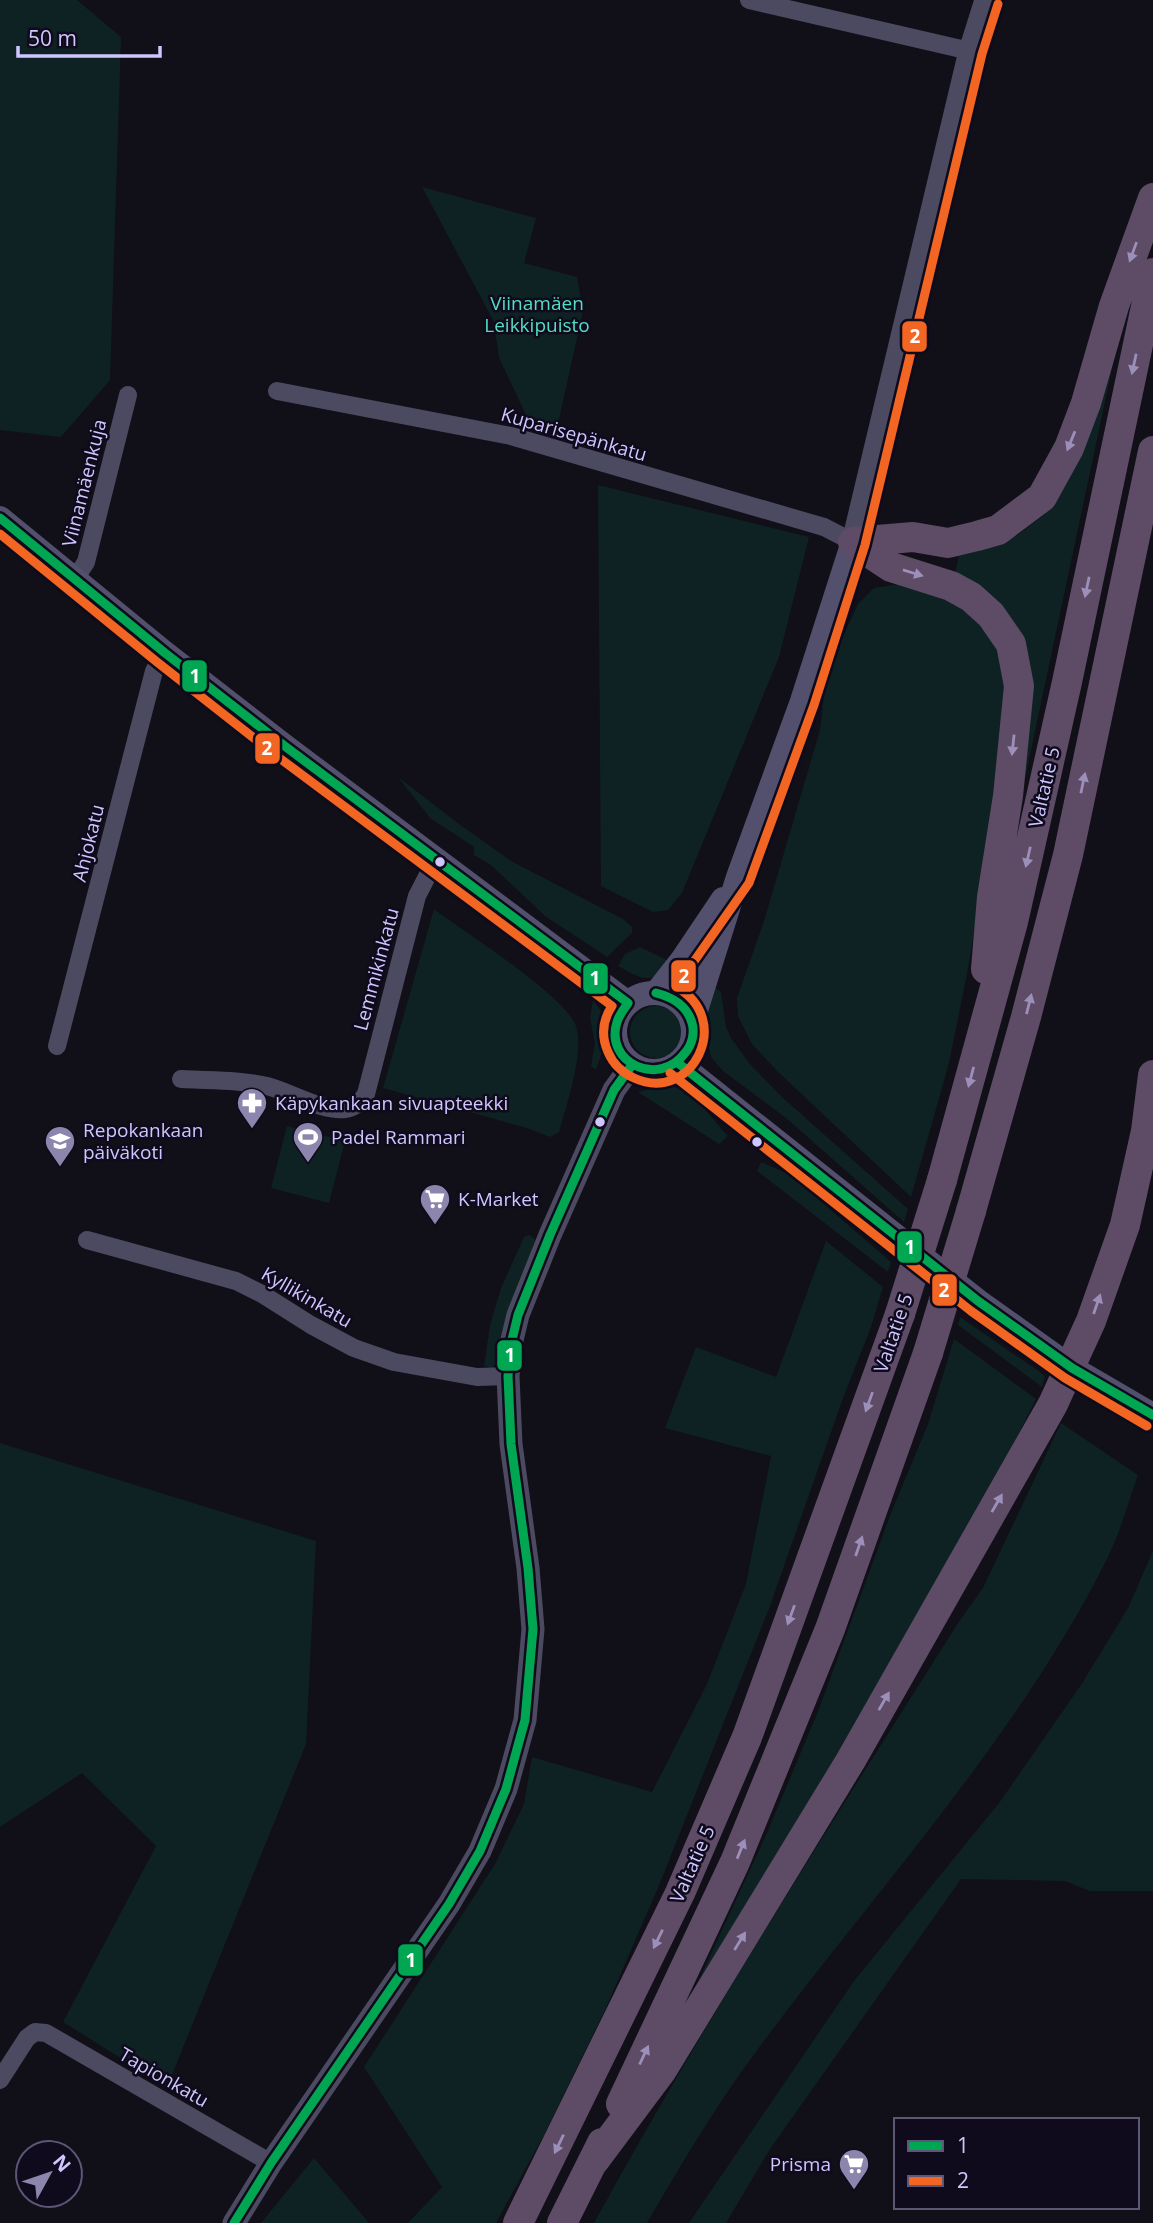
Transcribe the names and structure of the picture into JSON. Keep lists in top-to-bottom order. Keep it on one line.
{"streets":{"highway":["Valtatie 5"],"street":["Kuparisepänkatu","Viinamäenkuja","Ahjokatu","Lemmikinkatu","Kyllikinkatu","Tapionkatu"]},"parks":["Viinamäen Leikkipuisto"],"places":{"pharmacy":["Käpykankaan sivuapteekki"],"sports":["Padel Rammari"],"school or university":["Repokankaan päiväkoti"],"supermarket":["K-Market","Prisma"]},"lines":["transit line 2","transit line 1"],"legend":["1","2"],"scale_bar":"50 m","north":"top right"}
